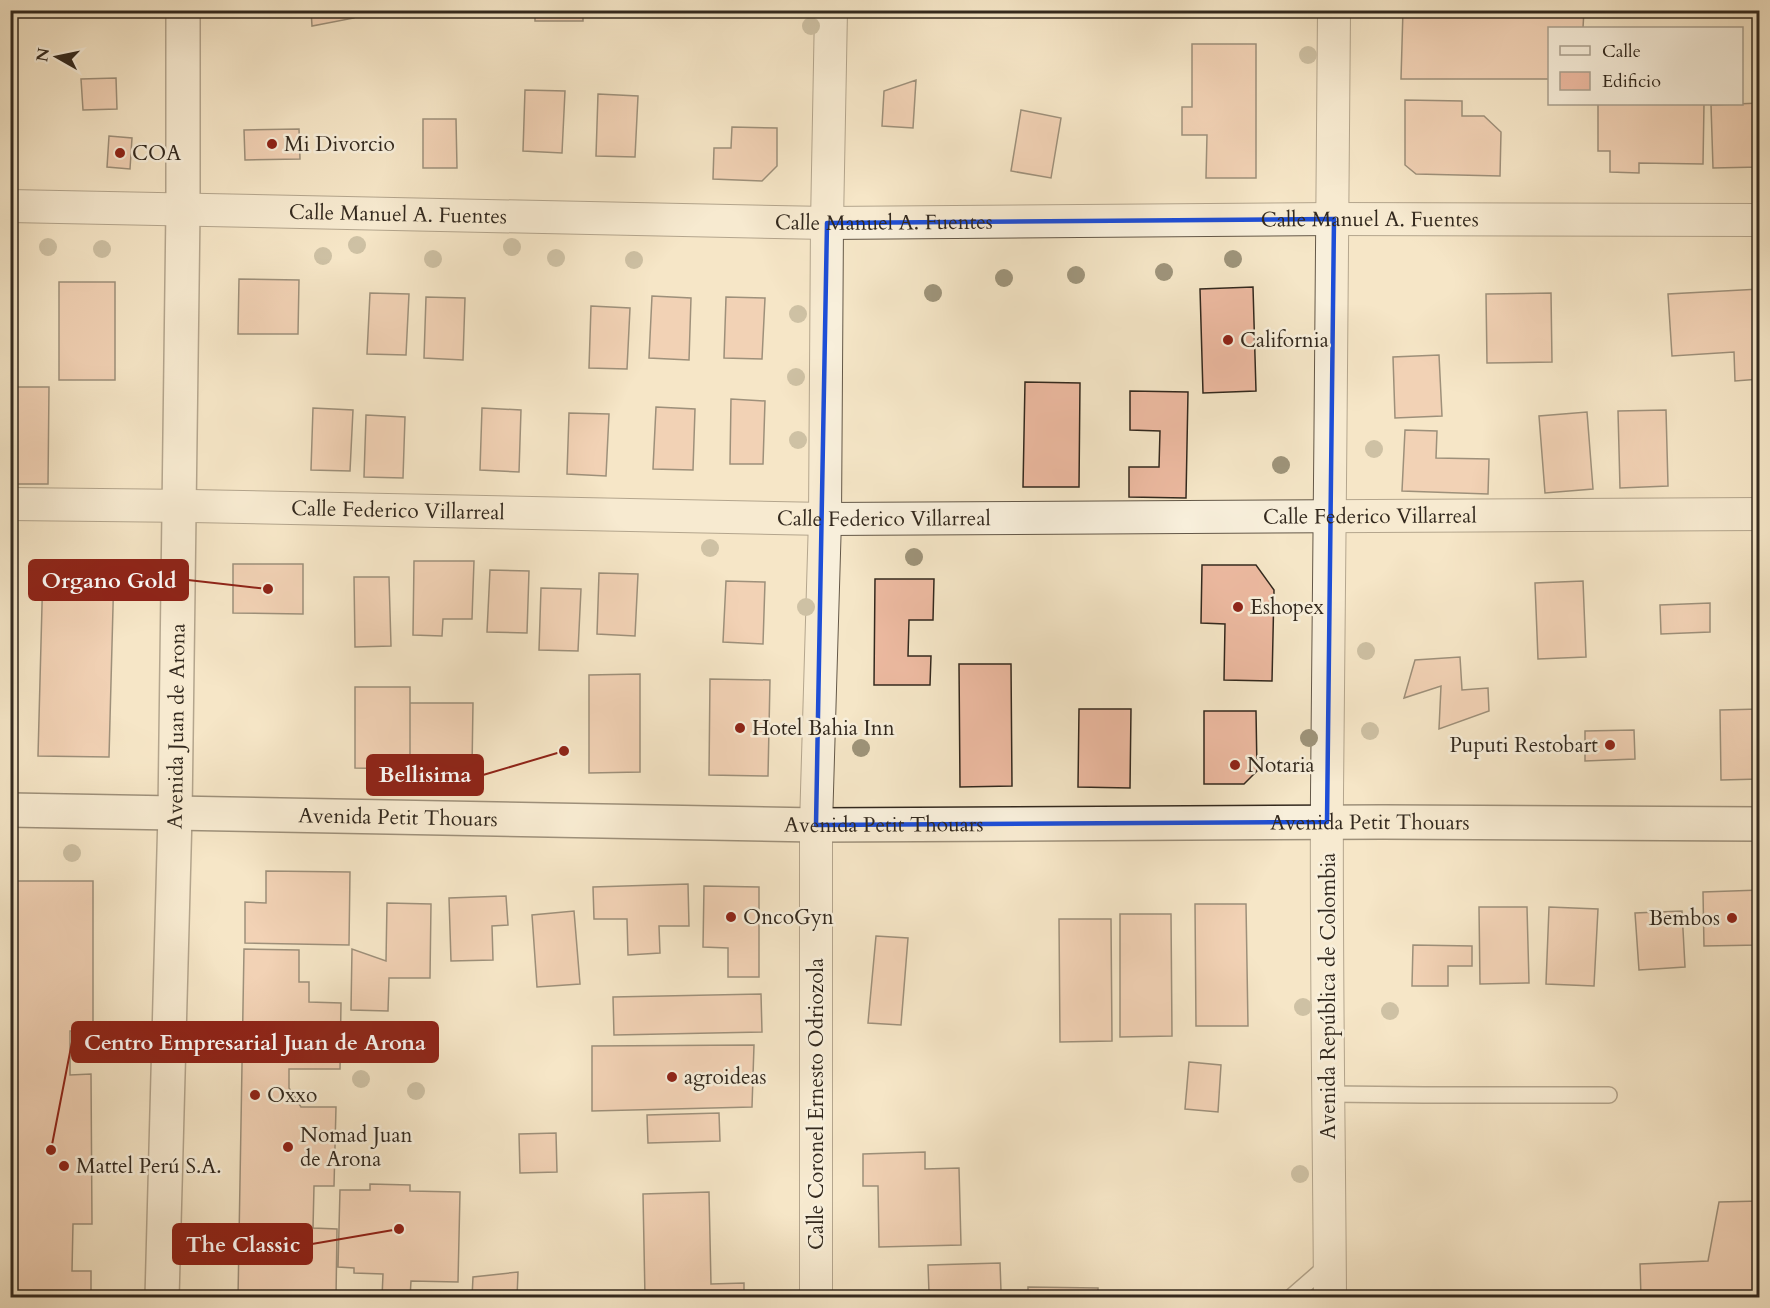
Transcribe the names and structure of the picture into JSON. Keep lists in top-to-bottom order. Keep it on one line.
{"streets":{"main road":["Avenida Juan de Arona","Avenida Petit Thouars"],"street":["Calle Manuel A. Fuentes","Calle Federico Villarreal","Avenida República de Colombia","Calle Coronel Ernesto Odriozola"]},"crossings":[["Calle Manuel A. Fuentes","Avenida Juan de Arona"],["Calle Manuel A. Fuentes","Avenida República de Colombia"],["Calle Manuel A. Fuentes","Calle Coronel Ernesto Odriozola"],["Calle Federico Villarreal","Avenida Juan de Arona"],["Calle Federico Villarreal","Avenida República de Colombia"],["Calle Federico Villarreal","Calle Coronel Ernesto Odriozola"],["Avenida Juan de Arona","Avenida Petit Thouars"],["Avenida Petit Thouars","Avenida República de Colombia"],["Avenida Petit Thouars","Calle Coronel Ernesto Odriozola"]],"places":["Mi Divorcio","COA","California","Organo Gold","Eshopex","Hotel Bahia Inn","Puputi Restobart","Bellisima","Notaria","OncoGyn","Bembos","agroideas","Oxxo","Nomad Juan de Arona","Centro Empresarial Juan de Arona","Mattel Perú S.A.","The Classic"],"legend":["Calle","Edificio"],"north":"left"}
